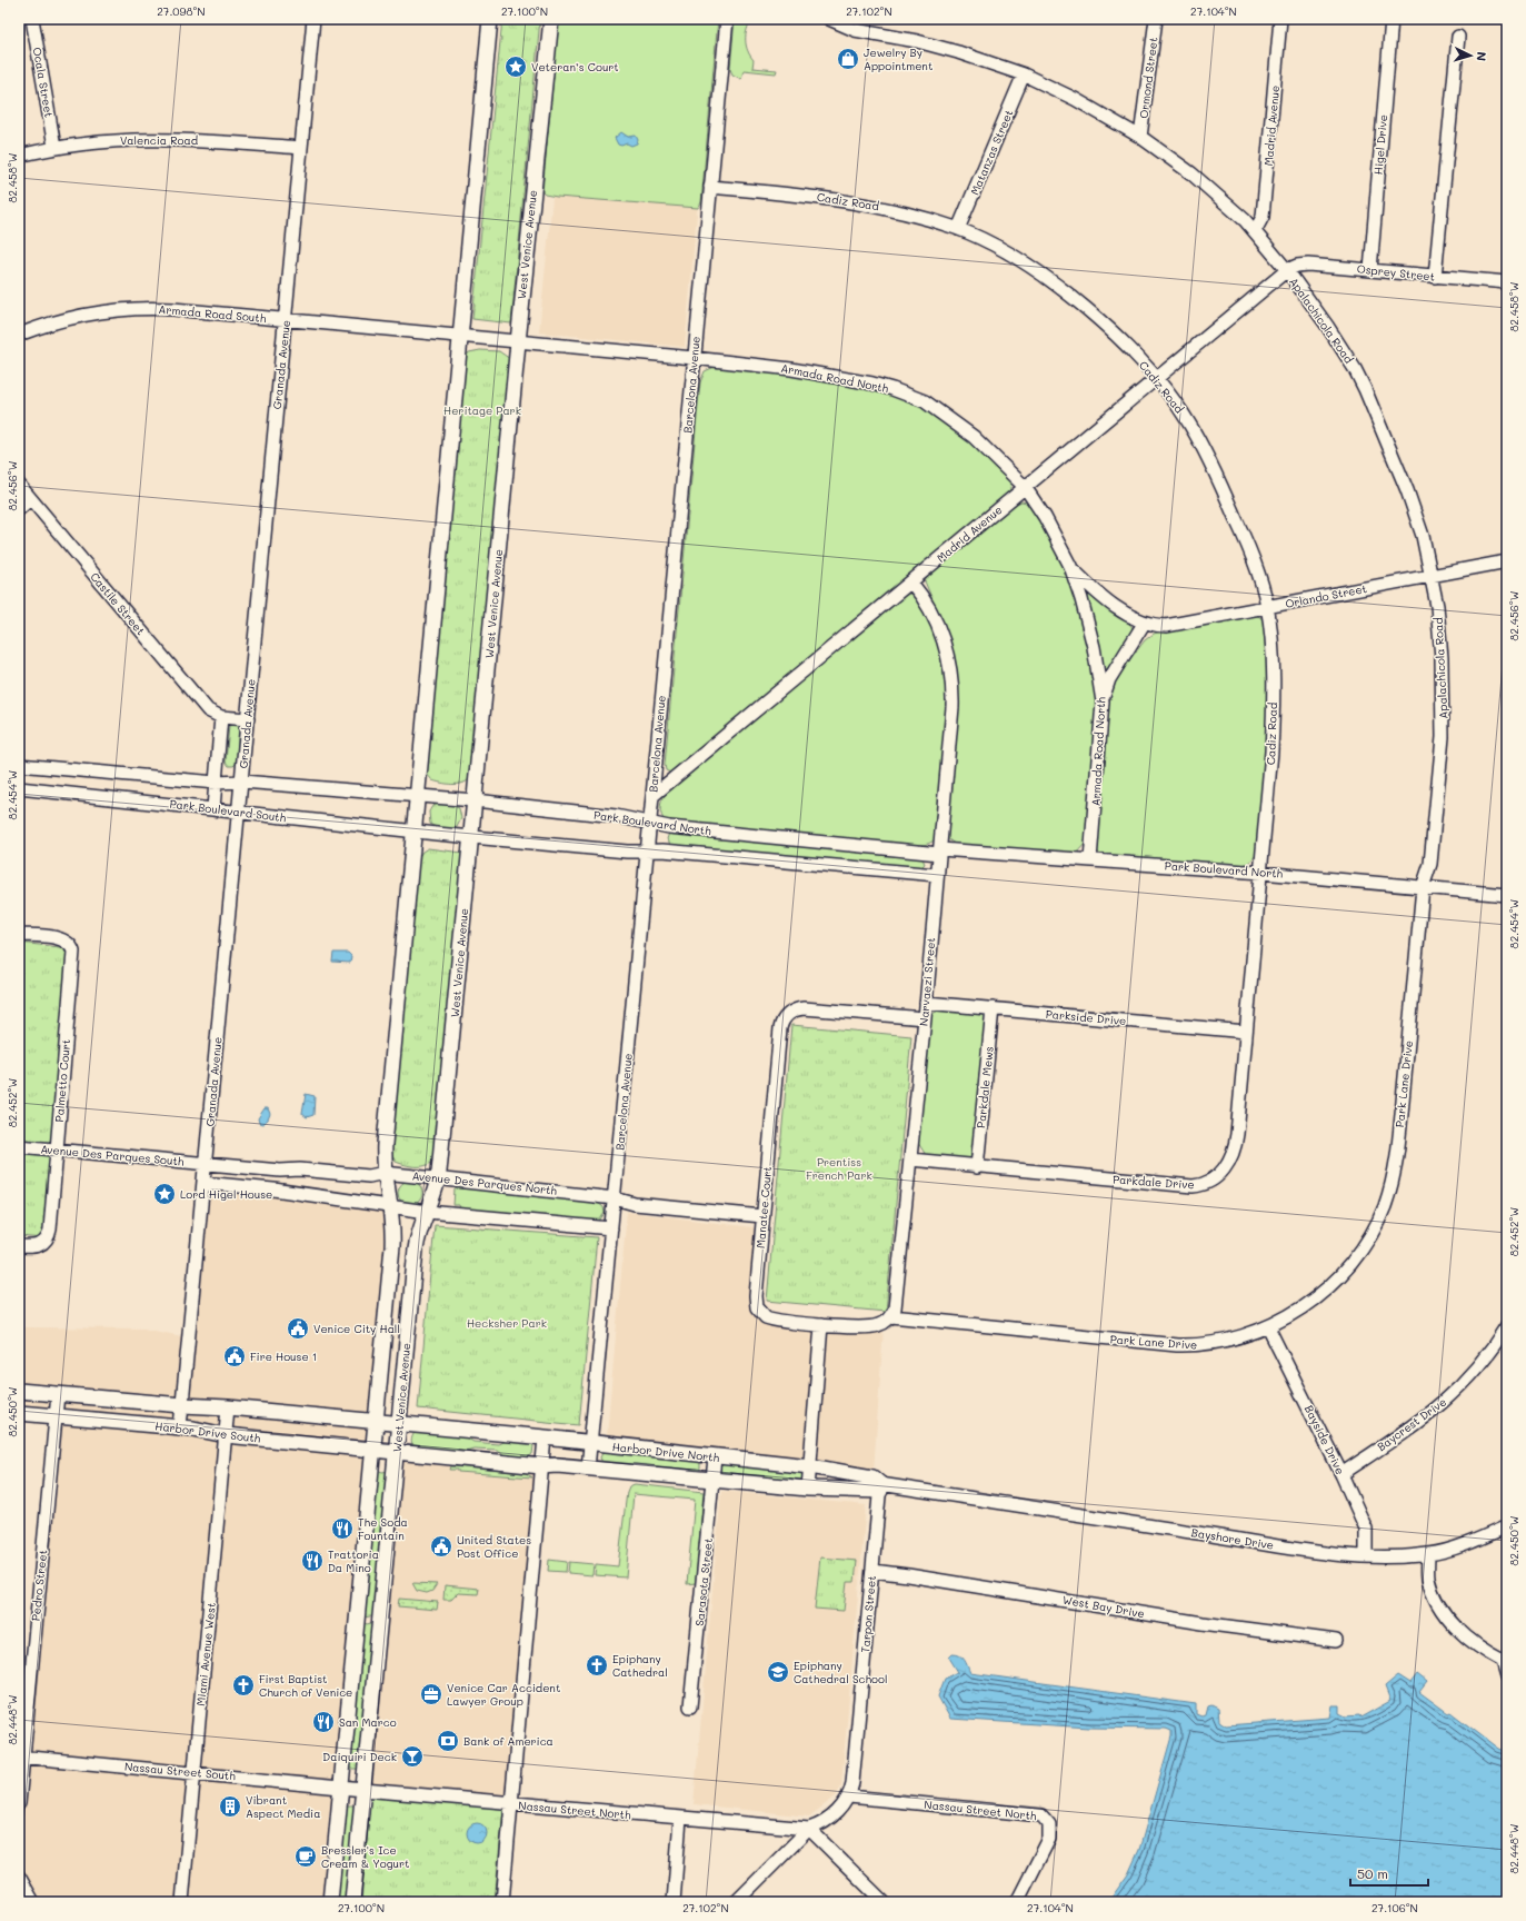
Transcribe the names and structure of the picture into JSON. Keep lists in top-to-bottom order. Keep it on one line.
{"streets":{"street":["Ormond Street","Ocala Street","Madrid Avenue","Valencia Road","Higel Drive","Matanzas Street","Cadiz Road","West Venice Avenue","Osprey Street","Armada Road South","Apalachicola Road","Granada Avenue","Armada Road North","Barcelona Avenue","Orlando Street","Castile Street","Park Boulevard South","Park Boulevard North","Narvaezi Street","Parkside Drive","Palmetto Court","Park Lane Drive","Parkdale Mews","Avenue Des Parques South","Parkdale Drive","Avenue Des Parques North","Manatee Court","Baycrest Drive","Harbor Drive South","Bayside Drive","Harbor Drive North","Bayshore Drive","Sarasota Street","Pedro Street","West Bay Drive","Tarpon Street","Miami Avenue West","Nassau Street South","Nassau Street North"]},"crossings":[["Ormond Street","Apalachicola Road"],["Ocala Street","Valencia Road"],["Madrid Avenue","Cadiz Road"],["Madrid Avenue","Osprey Street"],["Madrid Avenue","Apalachicola Road"],["Madrid Avenue","Armada Road North"],["Madrid Avenue","Barcelona Avenue"],["Madrid Avenue","Narvaezi Street"],["Valencia Road","Granada Avenue"],["Higel Drive","Osprey Street"],["Matanzas Street","Cadiz Road"],["Matanzas Street","Apalachicola Road"],["Cadiz Road","Barcelona Avenue"],["Cadiz Road","Orlando Street"],["Cadiz Road","Park Boulevard North"],["Cadiz Road","Parkdale Drive"],["West Venice Avenue","Armada Road North"],["West Venice Avenue","Park Boulevard South"],["West Venice Avenue","Park Boulevard North"],["West Venice Avenue","Avenue Des Parques North"],["West Venice Avenue","Harbor Drive South"],["West Venice Avenue","Harbor Drive North"],["West Venice Avenue","Nassau Street North"],["Osprey Street","Apalachicola Road"],["Armada Road South","Granada Avenue"],["Armada Road South","Armada Road North"],["Apalachicola Road","Orlando Street"],["Apalachicola Road","Park Boulevard North"],["Apalachicola Road","Park Lane Drive"],["Granada Avenue","Castile Street"],["Granada Avenue","Park Boulevard South"],["Granada Avenue","Avenue Des Parques South"],["Granada Avenue","Avenue Des Parques North"],["Granada Avenue","Harbor Drive South"],["Armada Road North","Barcelona Avenue"],["Armada Road North","Orlando Street"],["Armada Road North","Park Boulevard North"],["Barcelona Avenue","Park Boulevard North"],["Barcelona Avenue","Avenue Des Parques North"],["Barcelona Avenue","Harbor Drive North"],["Park Boulevard North","Narvaezi Street"],["Park Boulevard North","Park Lane Drive"],["Park Boulevard North","Parkdale Drive"],["Narvaezi Street","Parkside Drive"],["Narvaezi Street","Park Lane Drive"],["Narvaezi Street","Parkdale Drive"],["Narvaezi Street","Manatee Court"],["Parkside Drive","Parkdale Mews"],["Parkside Drive","Parkdale Drive"],["Palmetto Court","Avenue Des Parques South"],["Park Lane Drive","Bayside Drive"],["Parkdale Mews","Parkdale Drive"],["Avenue Des Parques South","Avenue Des Parques North"],["Avenue Des Parques North","Manatee Court"],["Baycrest Drive","Bayside Drive"],["Harbor Drive South","Harbor Drive North"],["Harbor Drive South","Pedro Street"],["Harbor Drive South","Miami Avenue West"],["Bayside Drive","Bayshore Drive"],["Harbor Drive North","Bayshore Drive"],["Harbor Drive North","Sarasota Street"],["Harbor Drive North","Tarpon Street"],["Pedro Street","Nassau Street South"],["West Bay Drive","Tarpon Street"],["Tarpon Street","Nassau Street North"],["Miami Avenue West","Nassau Street South"],["Nassau Street South","Nassau Street North"]],"parks":["Heritage Park","Prentiss French Park","Hecksher Park"],"places":{"shop":["Jewelry By Appointment"],"place":["Veteran’s Court","Lord Higel House"],"public building":["Venice City Hall","Fire House 1","United States Post Office"],"restaurant":["The Soda Fountain","Trattoria Da Mino","San Marco"],"church":["Epiphany Cathedral","First Baptist Church of Venice"],"school or university":["Epiphany Cathedral School"],"office":["Venice Car Accident Lawyer Group"],"bank":["Bank of America"],"bar":["Daiquiri Deck"],"building":["Vibrant Aspect Media"],"cafe":["Bressler's Ice Cream & Yogurt"]},"scale_bar":"50 m","north":"right","coordinates":["27.098°N","27.100°N","27.102°N","27.104°N","82.458°W","82.456°W","82.454°W","82.452°W","82.450°W","82.448°W","27.106°N"]}
